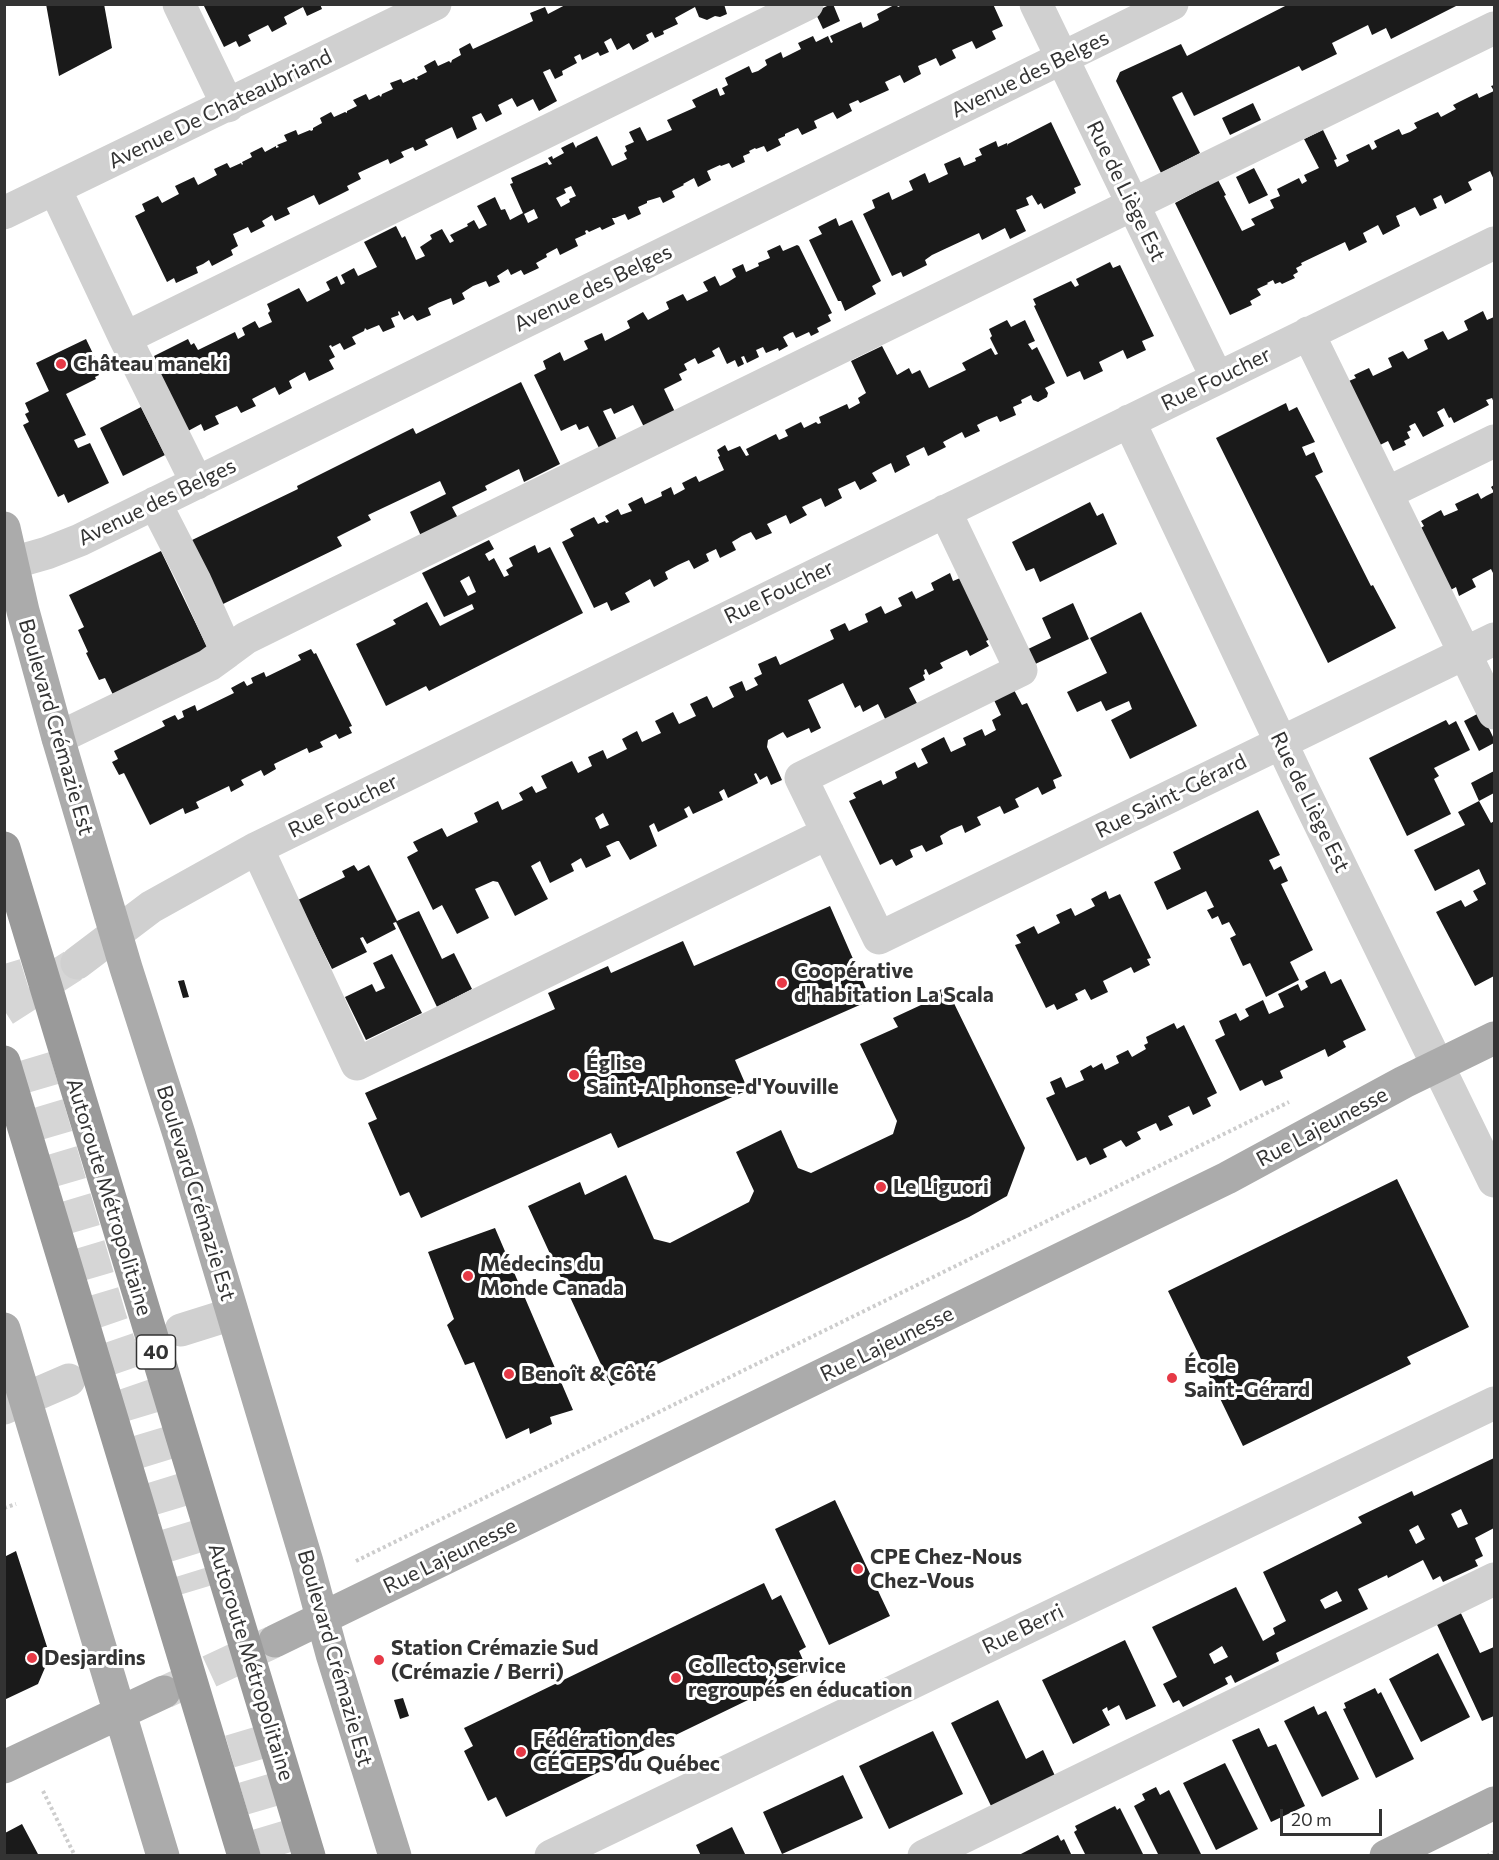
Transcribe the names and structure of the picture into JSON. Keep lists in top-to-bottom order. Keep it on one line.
{"streets":{"highway":["Autoroute Métropolitaine","40"],"main road":["Boulevard Crémazie Est","Rue Lajeunesse"],"street":["Avenue des Belges","Avenue De Chateaubriand","Rue de Liège Est","Rue Foucher","Rue Saint-Gérard","Rue Berri"]},"crossings":[["Avenue des Belges","Rue de Liège Est"],["Avenue des Belges","Boulevard Crémazie Est"],["Rue de Liège Est","Rue Foucher"],["Rue de Liège Est","Rue Saint-Gérard"],["Rue de Liège Est","Rue Lajeunesse"],["Rue Foucher","Boulevard Crémazie Est"],["Boulevard Crémazie Est","Rue Lajeunesse"]],"places":["Château maneki","Coopérative d'habitation La Scala","Église Saint-Alphonse-d'Youville","Le Liguori","Médecins du Monde Canada","Benoît & Côté","École Saint-Gérard","CPE Chez-Nous Chez-Vous","Desjardins","Station Crémazie Sud (Crémazie / Berri)","Collecto, service regroupés en éducation","Fédération des CÉGEPS du Québec"],"scale_bar":"20 m"}
